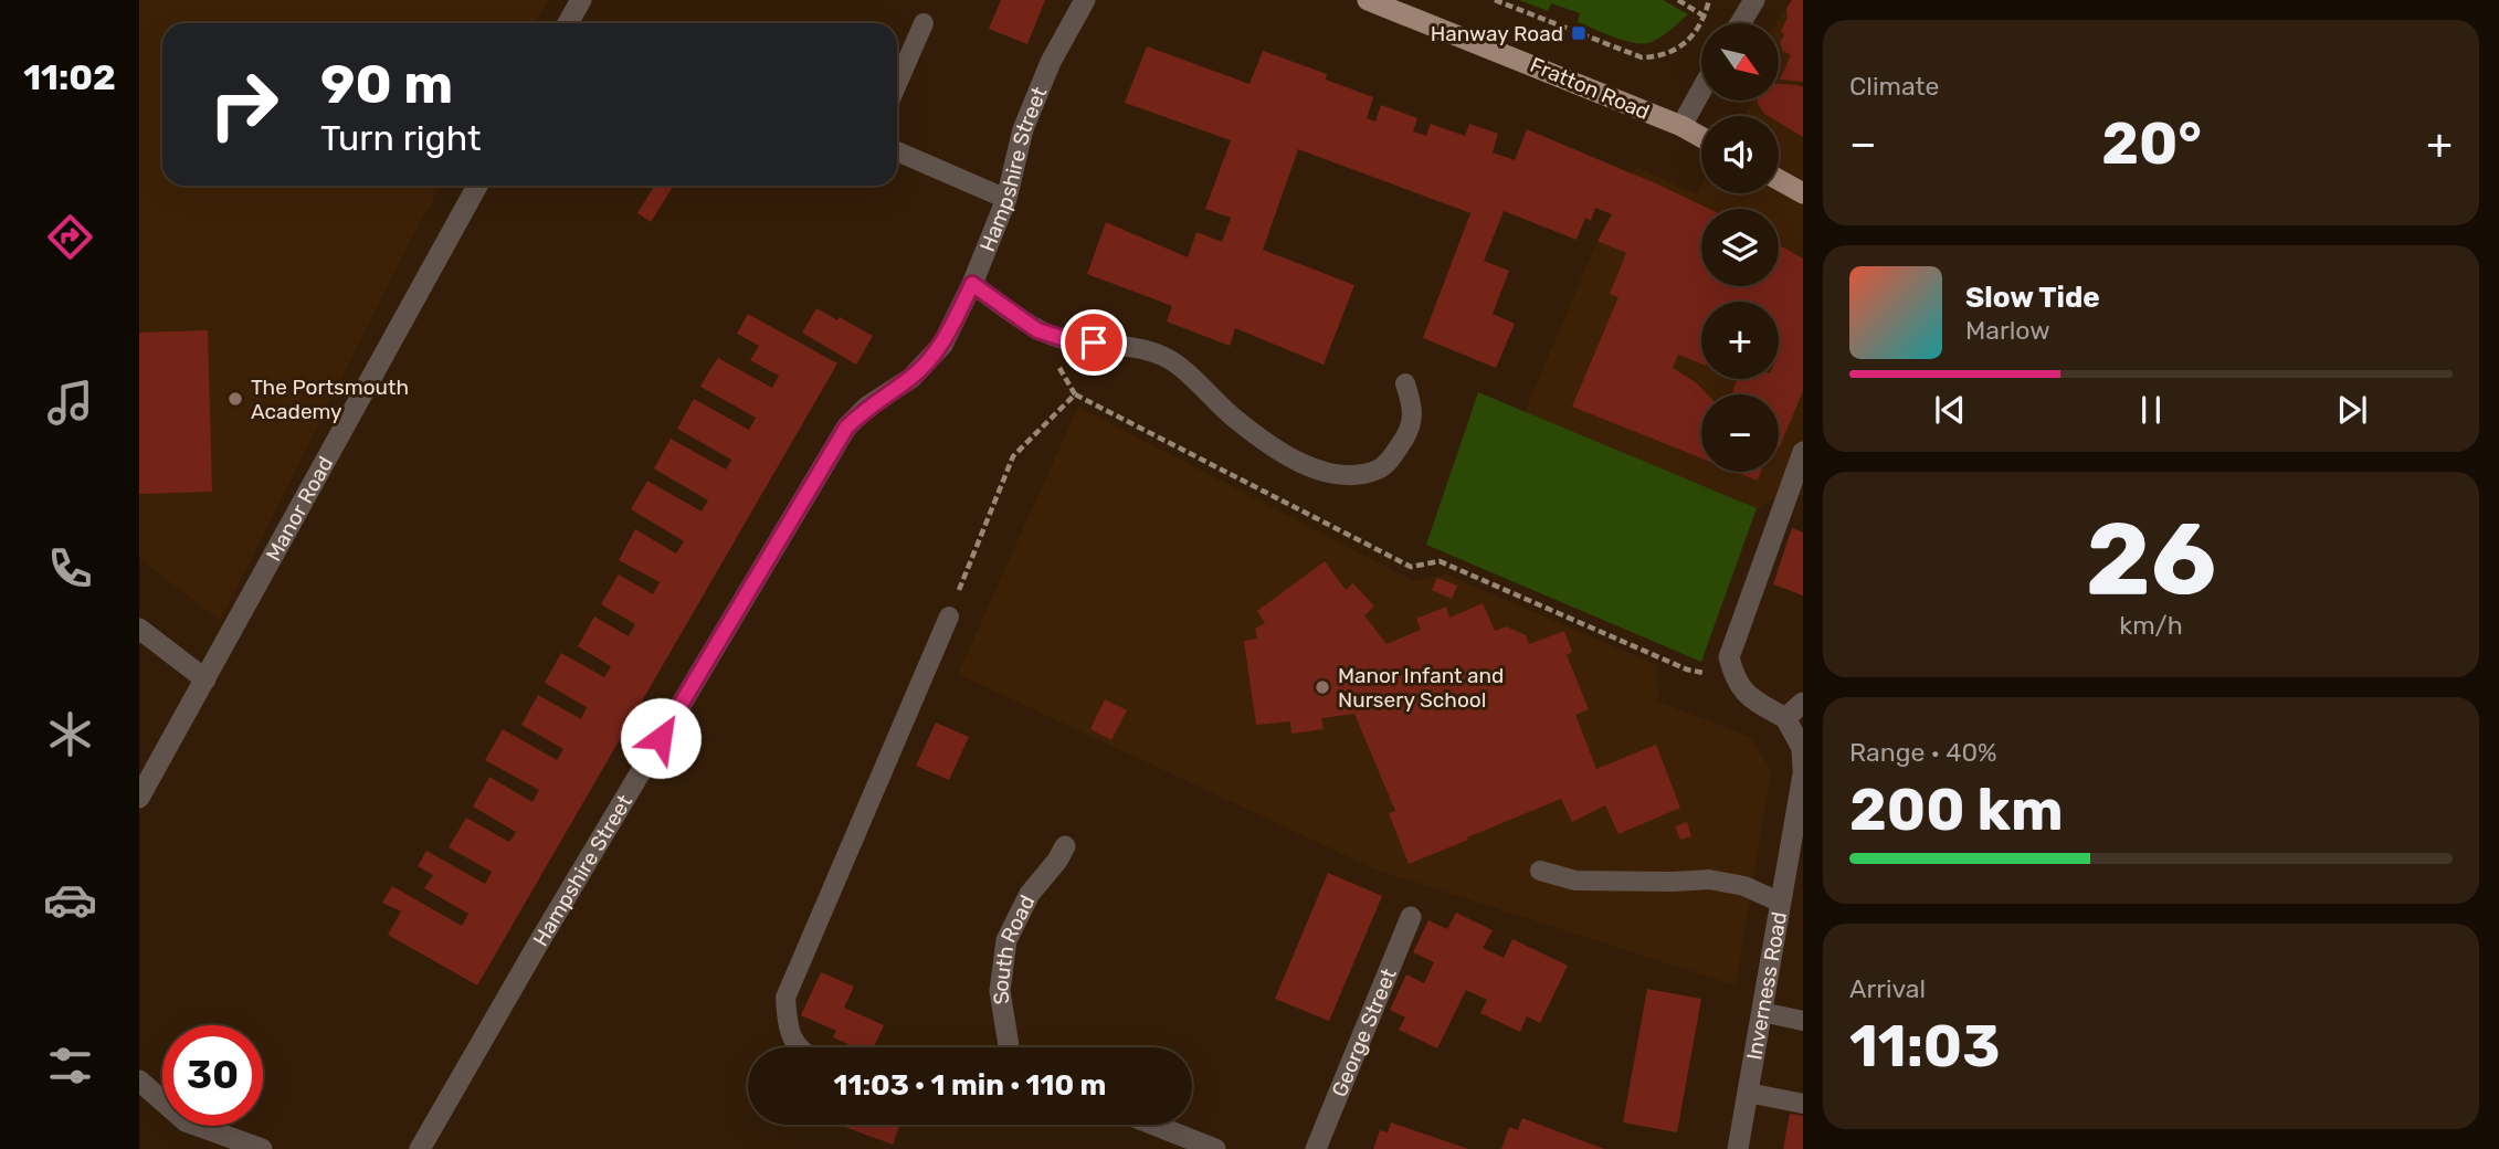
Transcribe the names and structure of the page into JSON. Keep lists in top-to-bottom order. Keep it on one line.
{"streets":{"main road":["Fratton Road"],"street":["Hampshire Street","Manor Road","South Road","Inverness Road","George Street"]},"places":{"transit":["Hanway Road"],"other":["The Portsmouth Academy","Manor Infant and Nursery School"]},"north":"bottom right","page":{"tabs":"11:02","tile":["Climate",["26","km/h"],["Range · 40%","200 km"],["Arrival","11:03"]],"map_buttons":["+","−"],"turn":["90 m","Turn right"],"heat":["−","20°","+"],"song":["Slow Tide","Marlow"],"limit":"30","trip":"11:03 · 1 min · 110 m"}}
